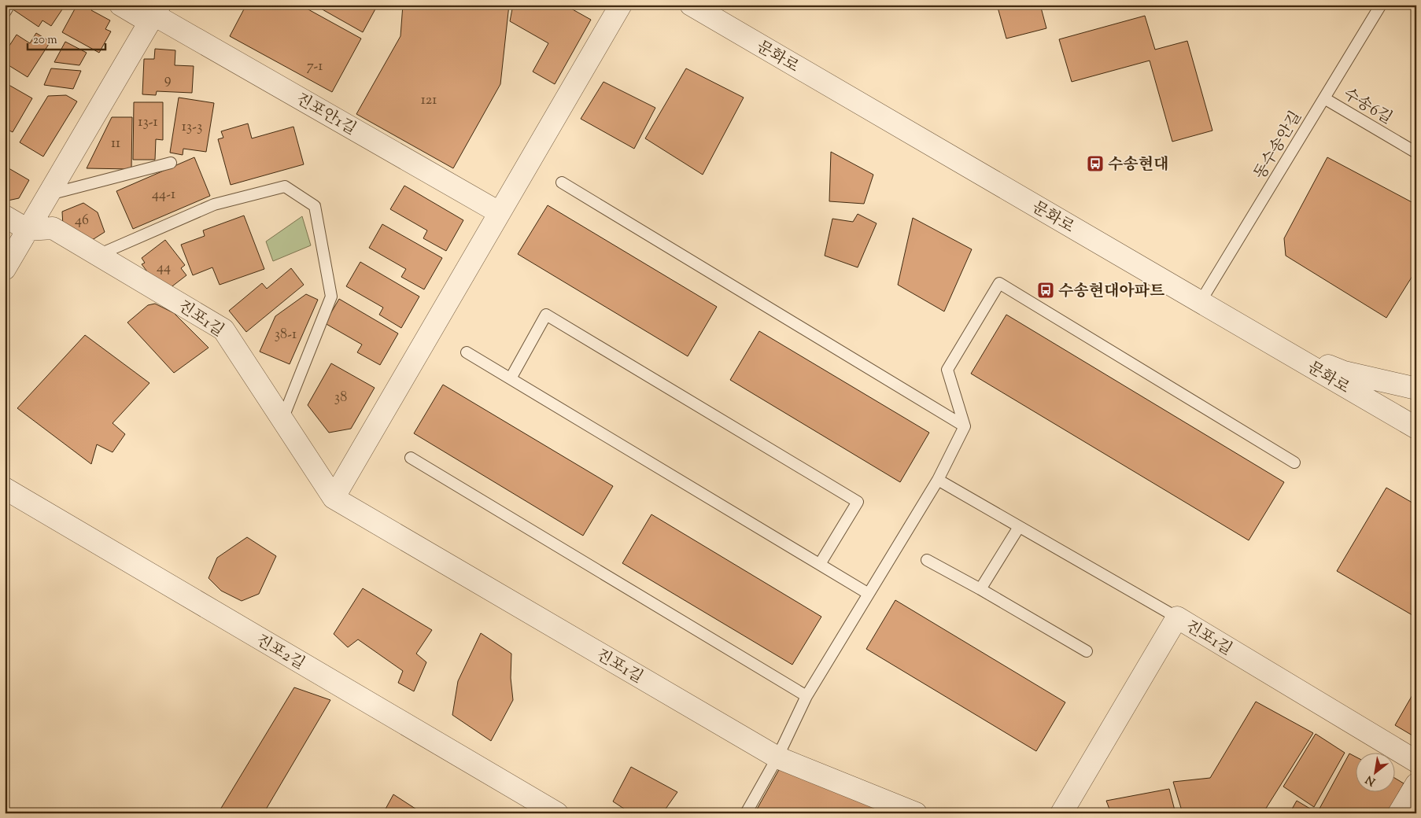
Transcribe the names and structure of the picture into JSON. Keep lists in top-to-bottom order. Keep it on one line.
{"streets":{"street":["문화로","진포안1길","진포1길","진포2길"],"lane":["수송6길","동수송안길"]},"crossings":[["문화로","동수송안길"],["수송6길","동수송안길"]],"places":{"bus stop":["수송현대","수송현대아파트"]},"house_numbers":["7-1","9","121","13-1","13-3","11","44-1","46","44","38-1","38"],"scale_bar":"20 m","north":"bottom left"}
